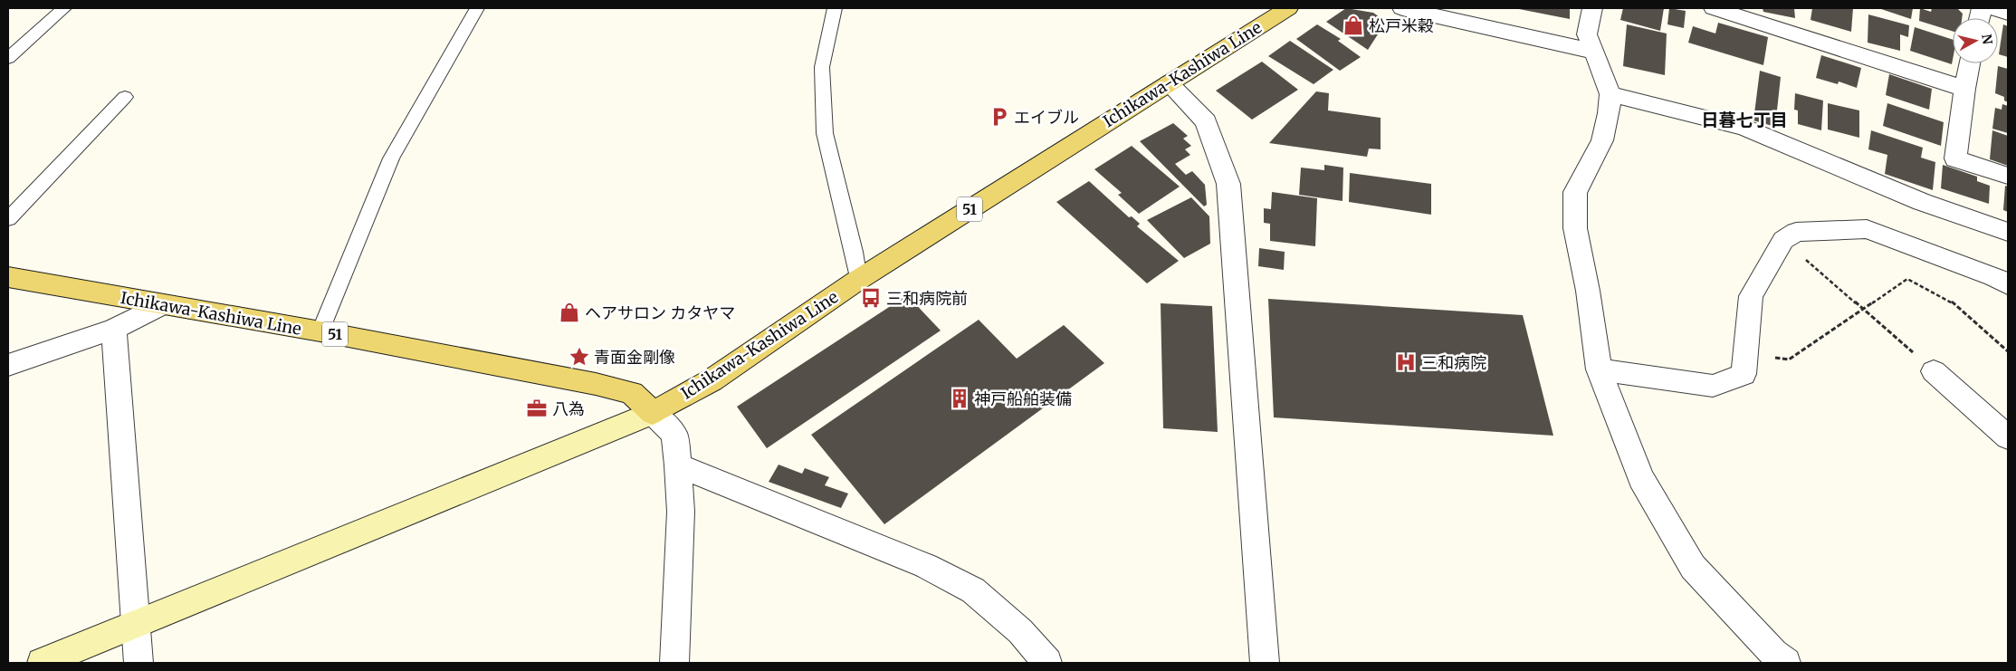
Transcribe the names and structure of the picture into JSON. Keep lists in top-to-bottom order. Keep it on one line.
{"streets":{"main road":["Ichikawa-Kashiwa Line","51"]},"districts":["日暮七丁目"],"places":{"shop":["松戸米穀","ヘアサロン カタヤマ"],"parking":["エイブル"],"bus stop":["三和病院前"],"place":["青面金剛像"],"hospital":["三和病院"],"building":["神戸船舶装備"],"office":["八為"]},"north":"right"}
